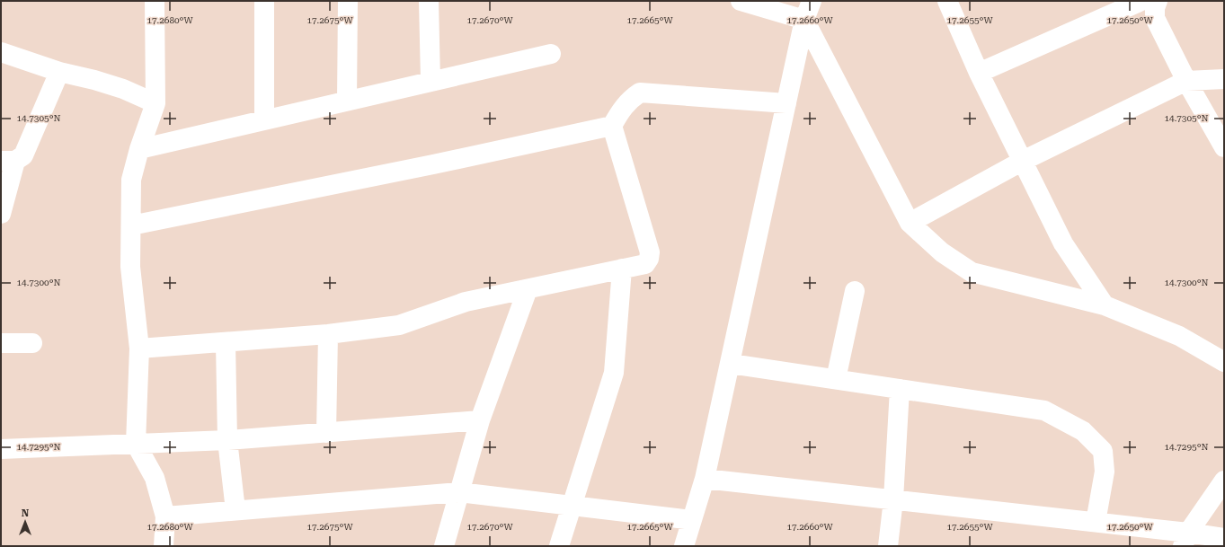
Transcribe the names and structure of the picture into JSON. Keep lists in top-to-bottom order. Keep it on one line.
{"north":"top","coordinates":["17.2680°W","17.2675°W","17.2670°W","17.2665°W","17.2660°W","17.2655°W","17.2650°W","14.7305°N","14.7300°N","14.7295°N"]}
